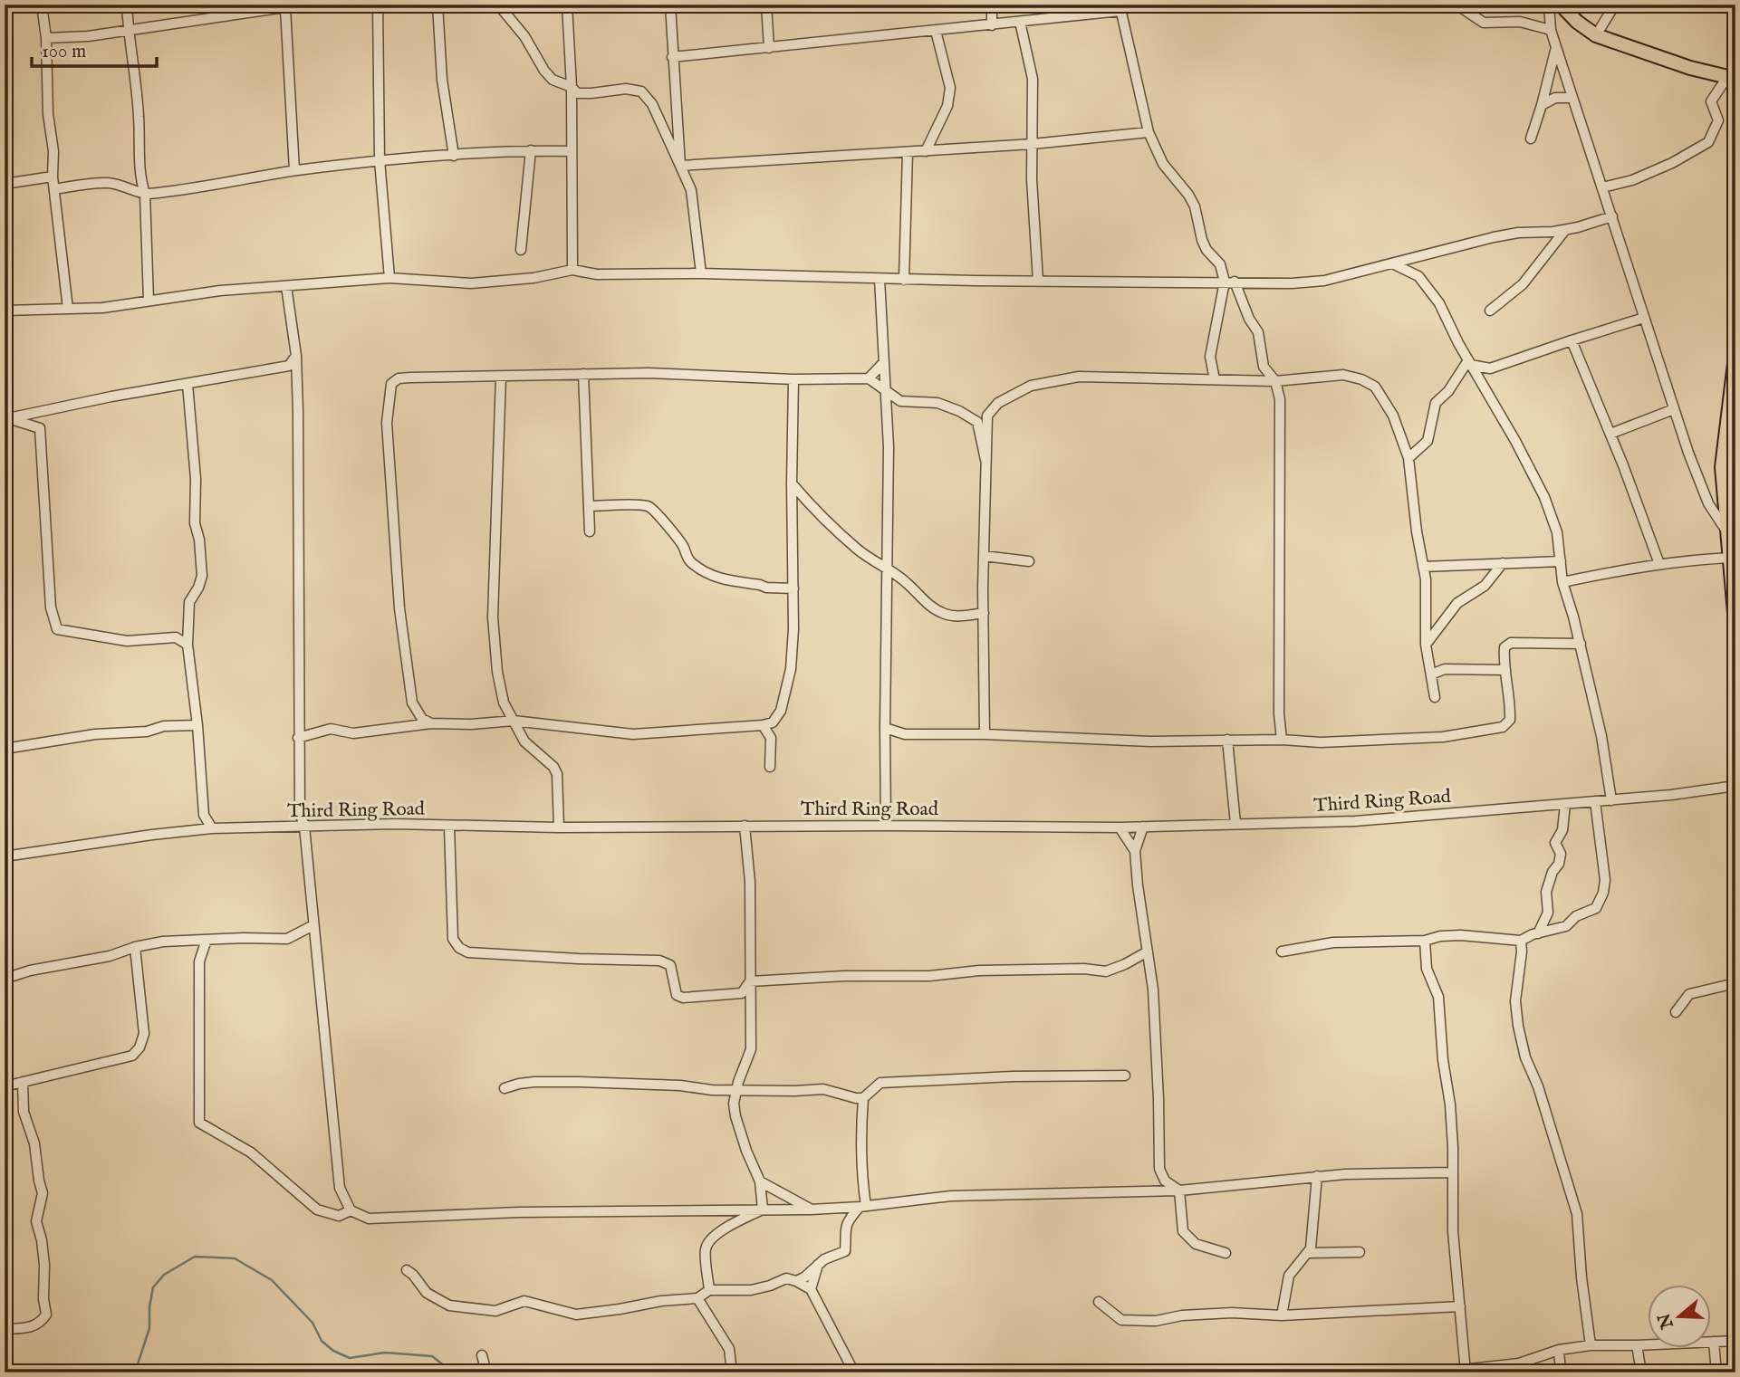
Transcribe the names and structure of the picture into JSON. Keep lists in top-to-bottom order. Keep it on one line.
{"streets":{"street":["Third Ring Road"]},"scale_bar":"100 m","north":"left"}
